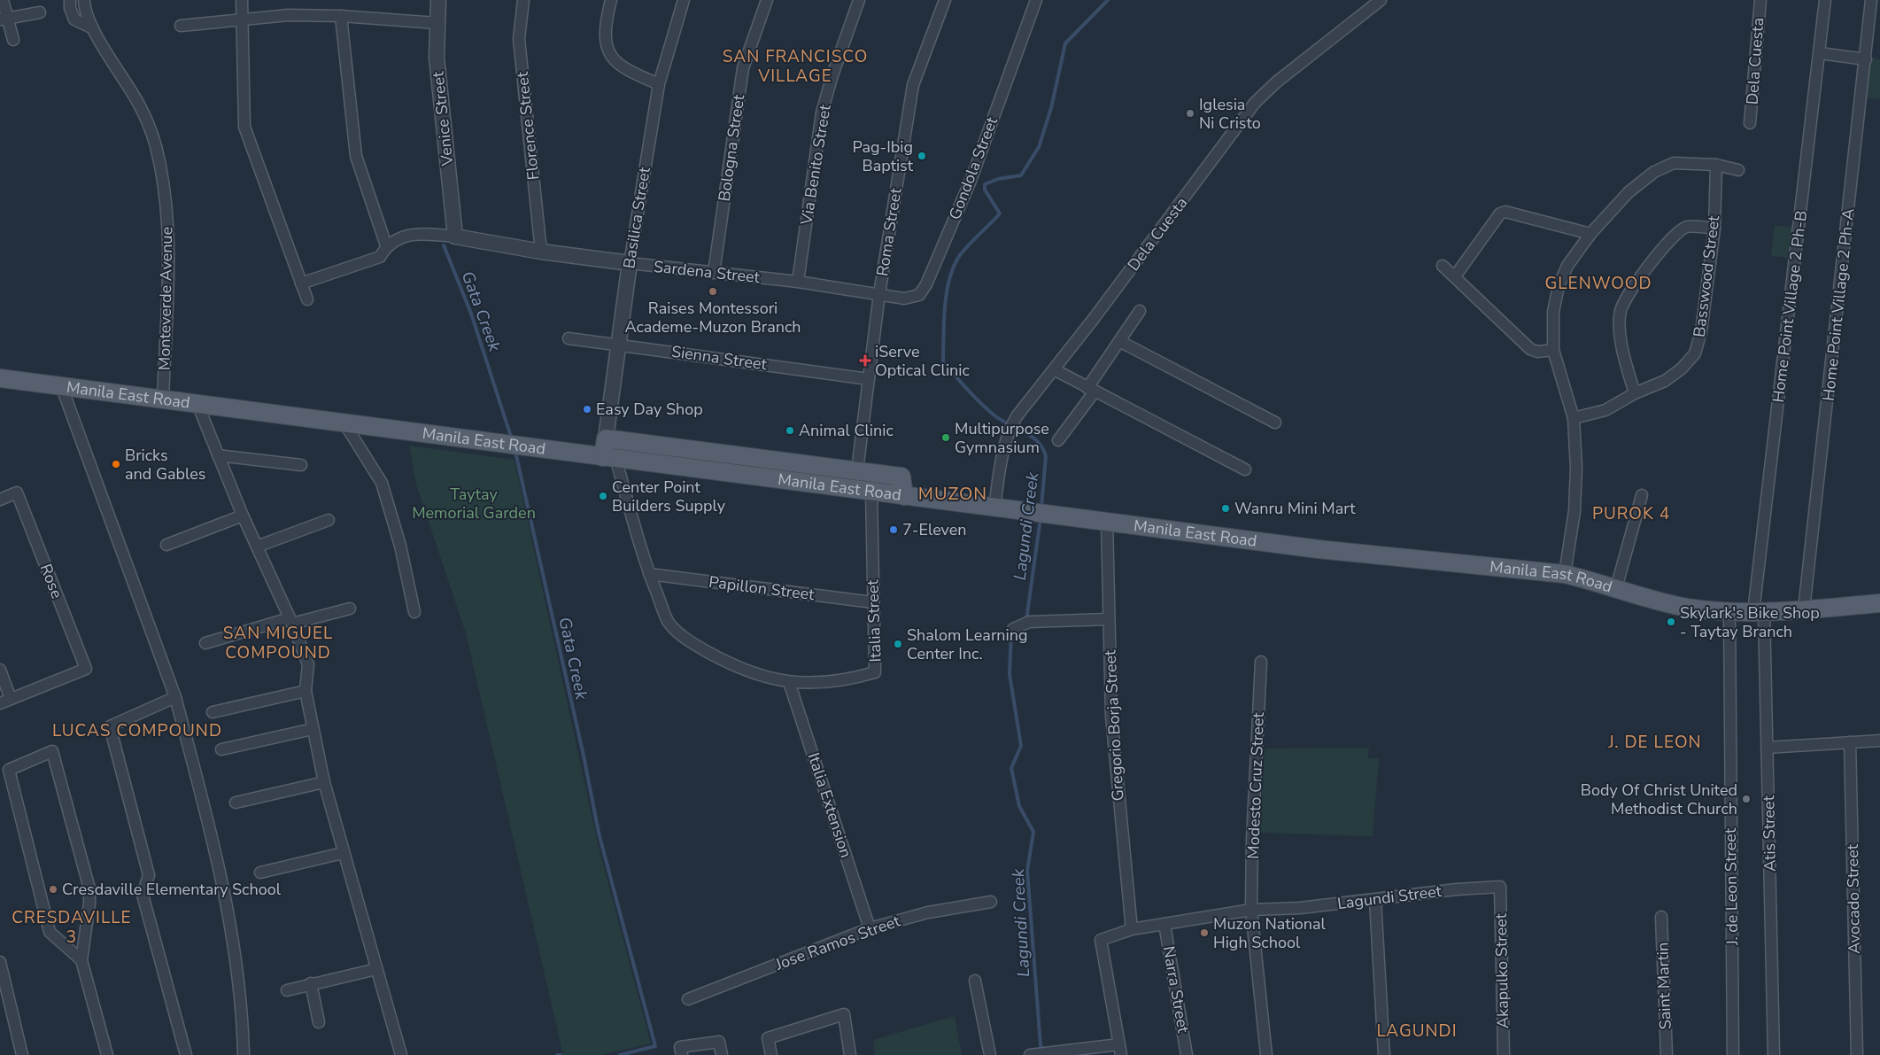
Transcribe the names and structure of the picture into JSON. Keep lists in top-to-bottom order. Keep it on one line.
{"streets":{"main road":["Manila East Road"],"street":["Dela Cuesta","Venice Street","Florence Street","Bologna Street","Via Benito Street","Gondola Street","Basilica Street","Roma Street","Sardena Street","Basswood Street","Monteverde Avenue","Home Point Village 2 Ph-A","Home Point Village 2 Ph-B","Sienna Street","Rose","Papillon Street","Italia Street","Gregorio Borja Street","Modesto Cruz Street","Italia Extension","Atis Street","J. de Leon Street","Lagundi Street","Avocado Street","Jose Ramos Street","Akapulko Street","Saint Martin","Narra Street"]},"crossings":[["Dela Cuesta","Manila East Road"],["Venice Street","Sardena Street"],["Florence Street","Sardena Street"],["Bologna Street","Sardena Street"],["Via Benito Street","Sardena Street"],["Gondola Street","Roma Street"],["Gondola Street","Sardena Street"],["Basilica Street","Sardena Street"],["Basilica Street","Sienna Street"],["Roma Street","Sardena Street"],["Roma Street","Sienna Street"],["Monteverde Avenue","Manila East Road"],["Home Point Village 2 Ph-A","Manila East Road"],["Home Point Village 2 Ph-B","Manila East Road"],["Home Point Village 2 Ph-B","Atis Street"],["Manila East Road","Italia Street"],["Manila East Road","Gregorio Borja Street"],["Manila East Road","Atis Street"],["Manila East Road","J. de Leon Street"],["Papillon Street","Italia Street"],["Italia Street","Italia Extension"],["Gregorio Borja Street","Lagundi Street"],["Modesto Cruz Street","Lagundi Street"],["Italia Extension","Jose Ramos Street"],["Lagundi Street","Akapulko Street"],["Lagundi Street","Narra Street"]],"districts":["SAN FRANCISCO VILLAGE","GLENWOOD","MUZON","PUROK 4","SAN MIGUEL COMPOUND","LUCAS COMPOUND","J. DE LEON","CRESDAVILLE 3","LAGUNDI"],"water":["Gata Creek","Lagundi Creek"],"parks":["Taytay Memorial Garden"],"places":{"other":["Iglesia Ni Cristo","Pag-Ibig Baptist","Raises Montessori Academe-Muzon Branch","Easy Day Shop","Animal Clinic","Multipurpose Gymnasium","Bricks and Gables","Center Point Builders Supply","Wanru Mini Mart","7-Eleven","Skylark's Bike Shop - Taytay Branch","Shalom Learning Center Inc.","Body Of Christ United Methodist Church","Cresdaville Elementary School","Muzon National High School"],"health":["iServe Optical Clinic"]}}
